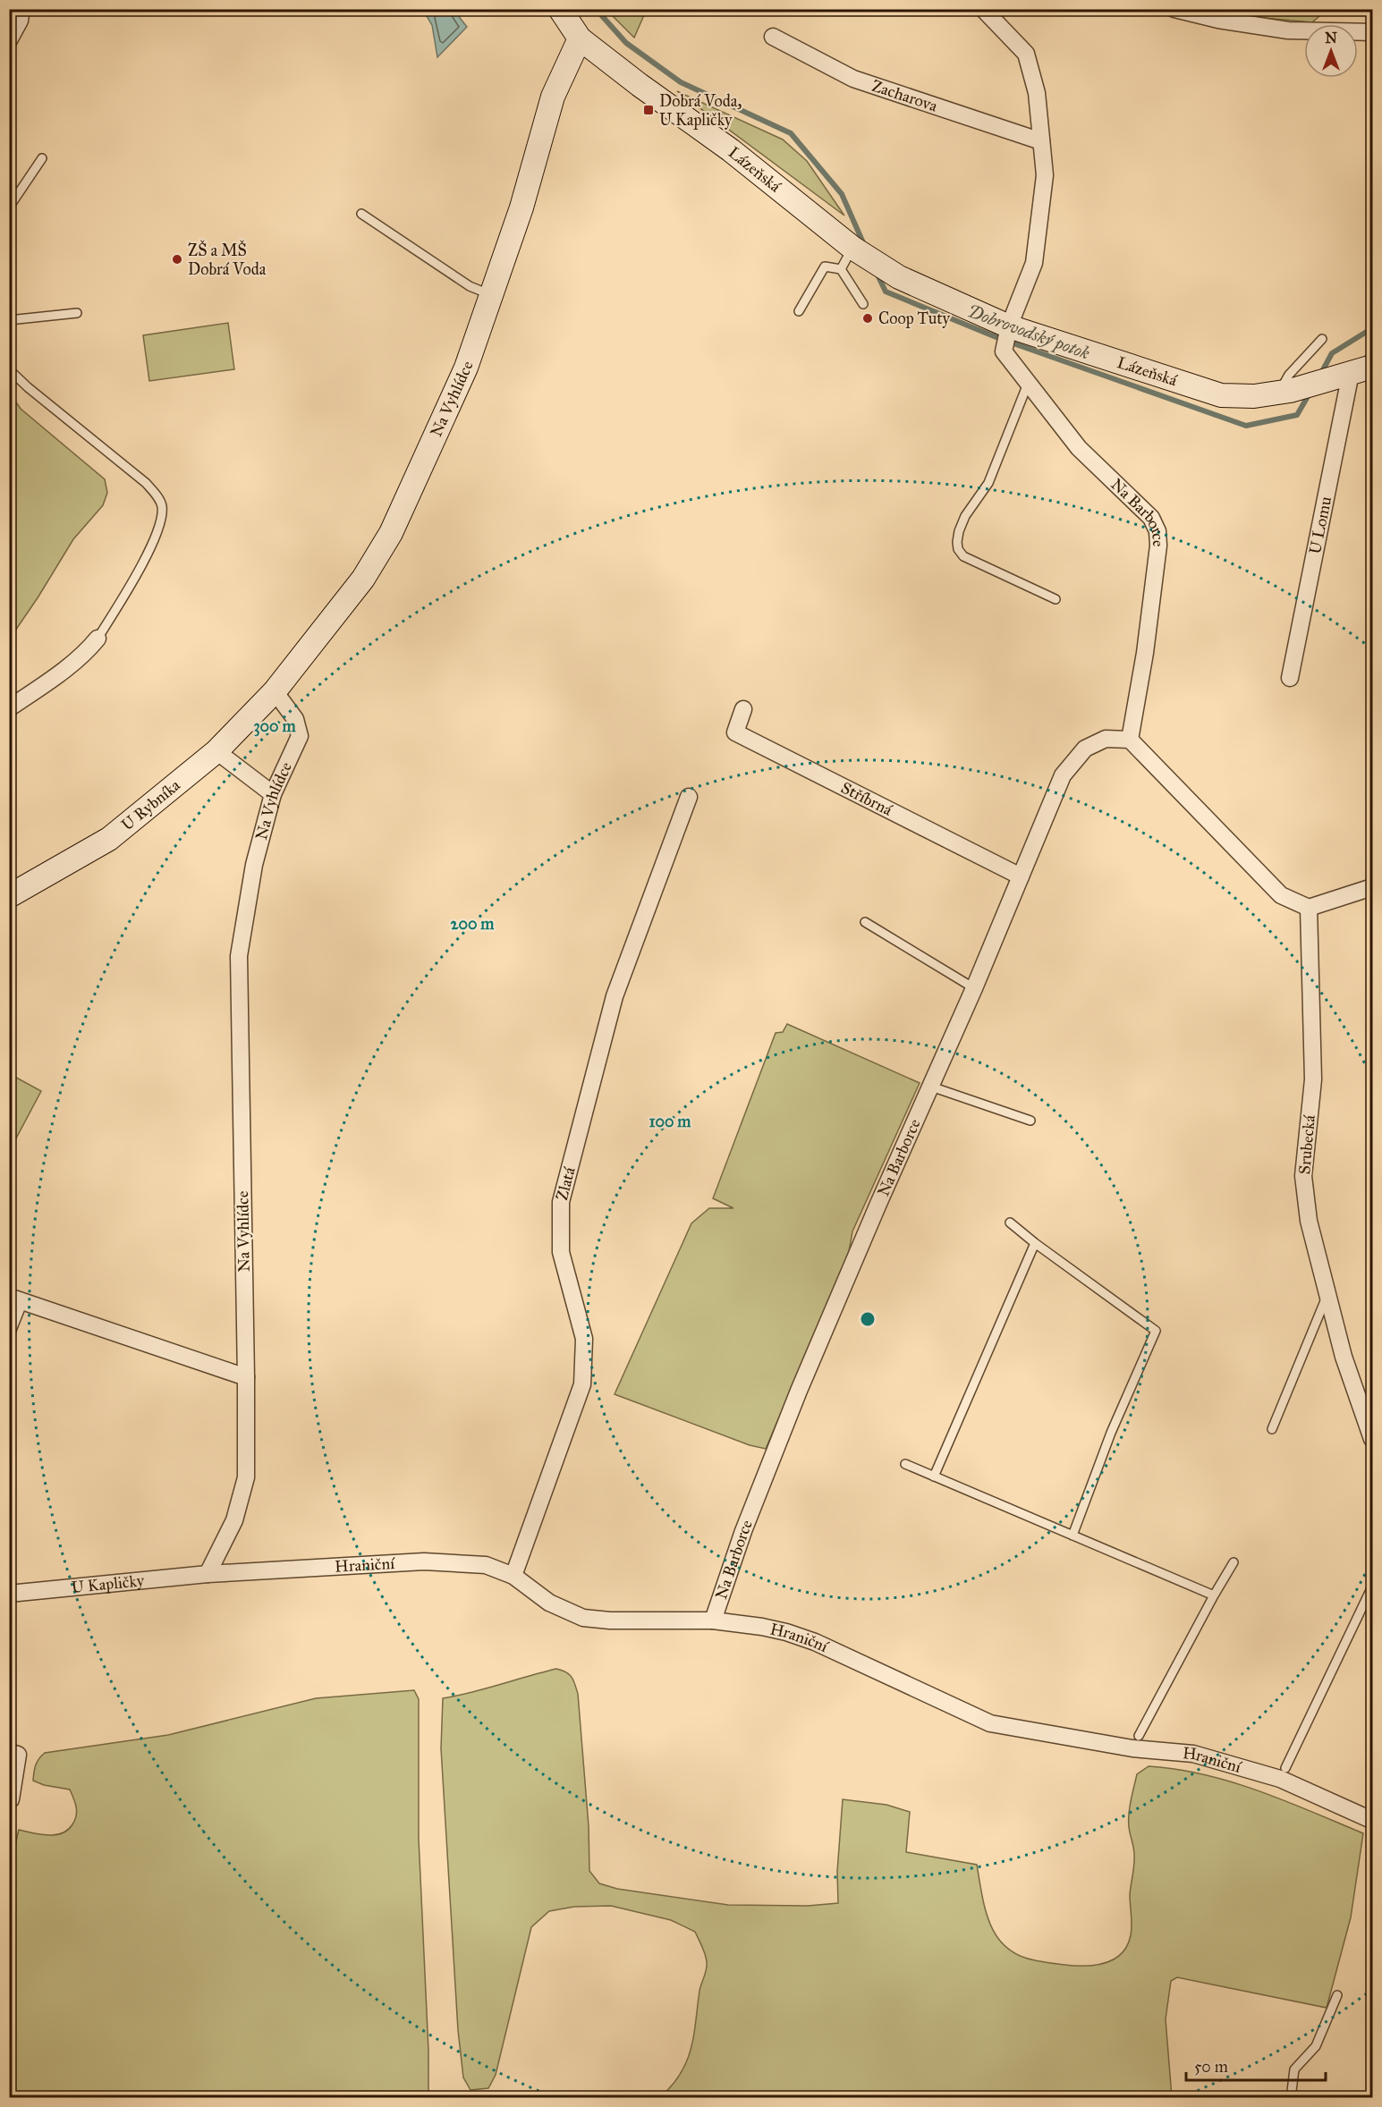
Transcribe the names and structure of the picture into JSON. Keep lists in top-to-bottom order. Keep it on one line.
{"streets":{"street":["Zacharova","Lázeňská","Na Vyhlídce","Na Barborce","U Lomu","Stříbrná","U Rybníka","Srubecká","Zlatá","Hraniční","U Kapličky"]},"crossings":[["Lázeňská","Na Vyhlídce"],["Lázeňská","Na Barborce"],["Lázeňská","U Lomu"],["Na Vyhlídce","U Rybníka"],["Na Vyhlídce","Hraniční"],["Na Vyhlídce","U Kapličky"],["Na Barborce","Stříbrná"],["Na Barborce","Hraniční"],["Zlatá","Hraniční"],["Hraniční","U Kapličky"]],"water":["Dobrovodský potok"],"places":{"transit":["Dobrá Voda, U Kapličky"],"other":["ZŠ a MŠ Dobrá Voda","Coop Tuty"]},"scale_bar":"50 m","north":"top","rings":["300 m","200 m","100 m"]}
